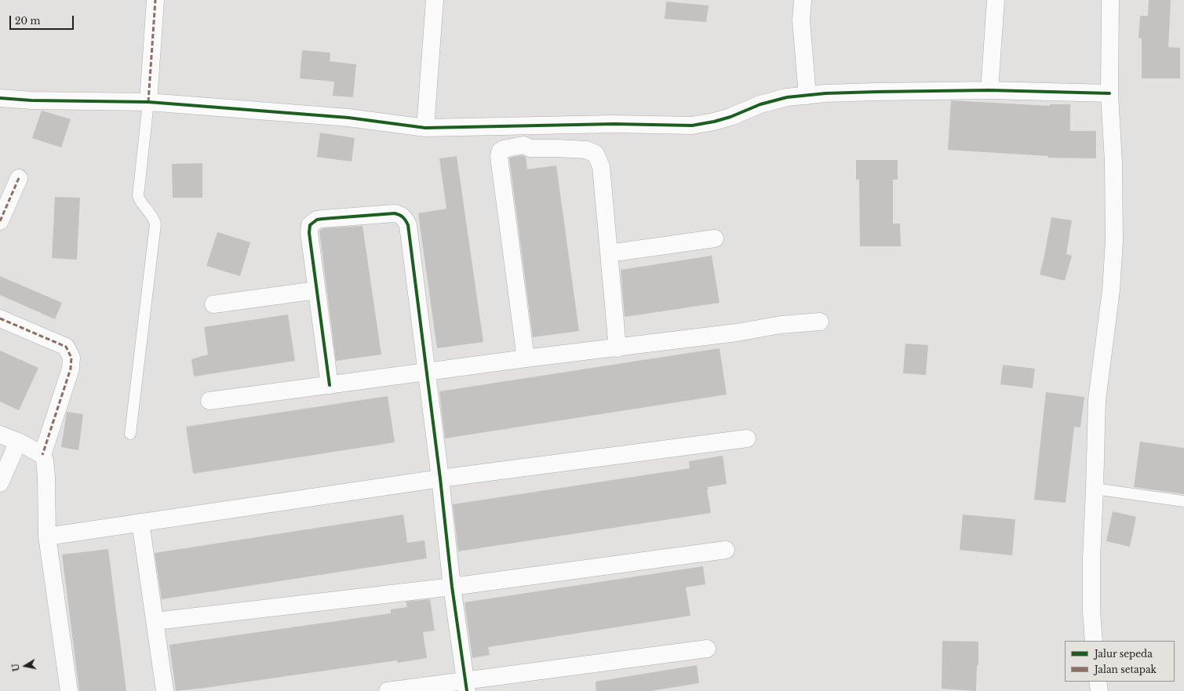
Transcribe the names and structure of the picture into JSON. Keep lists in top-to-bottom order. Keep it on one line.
{"legend":["Jalur sepeda","Jalan setapak"],"scale_bar":"20 m","north":"left"}
